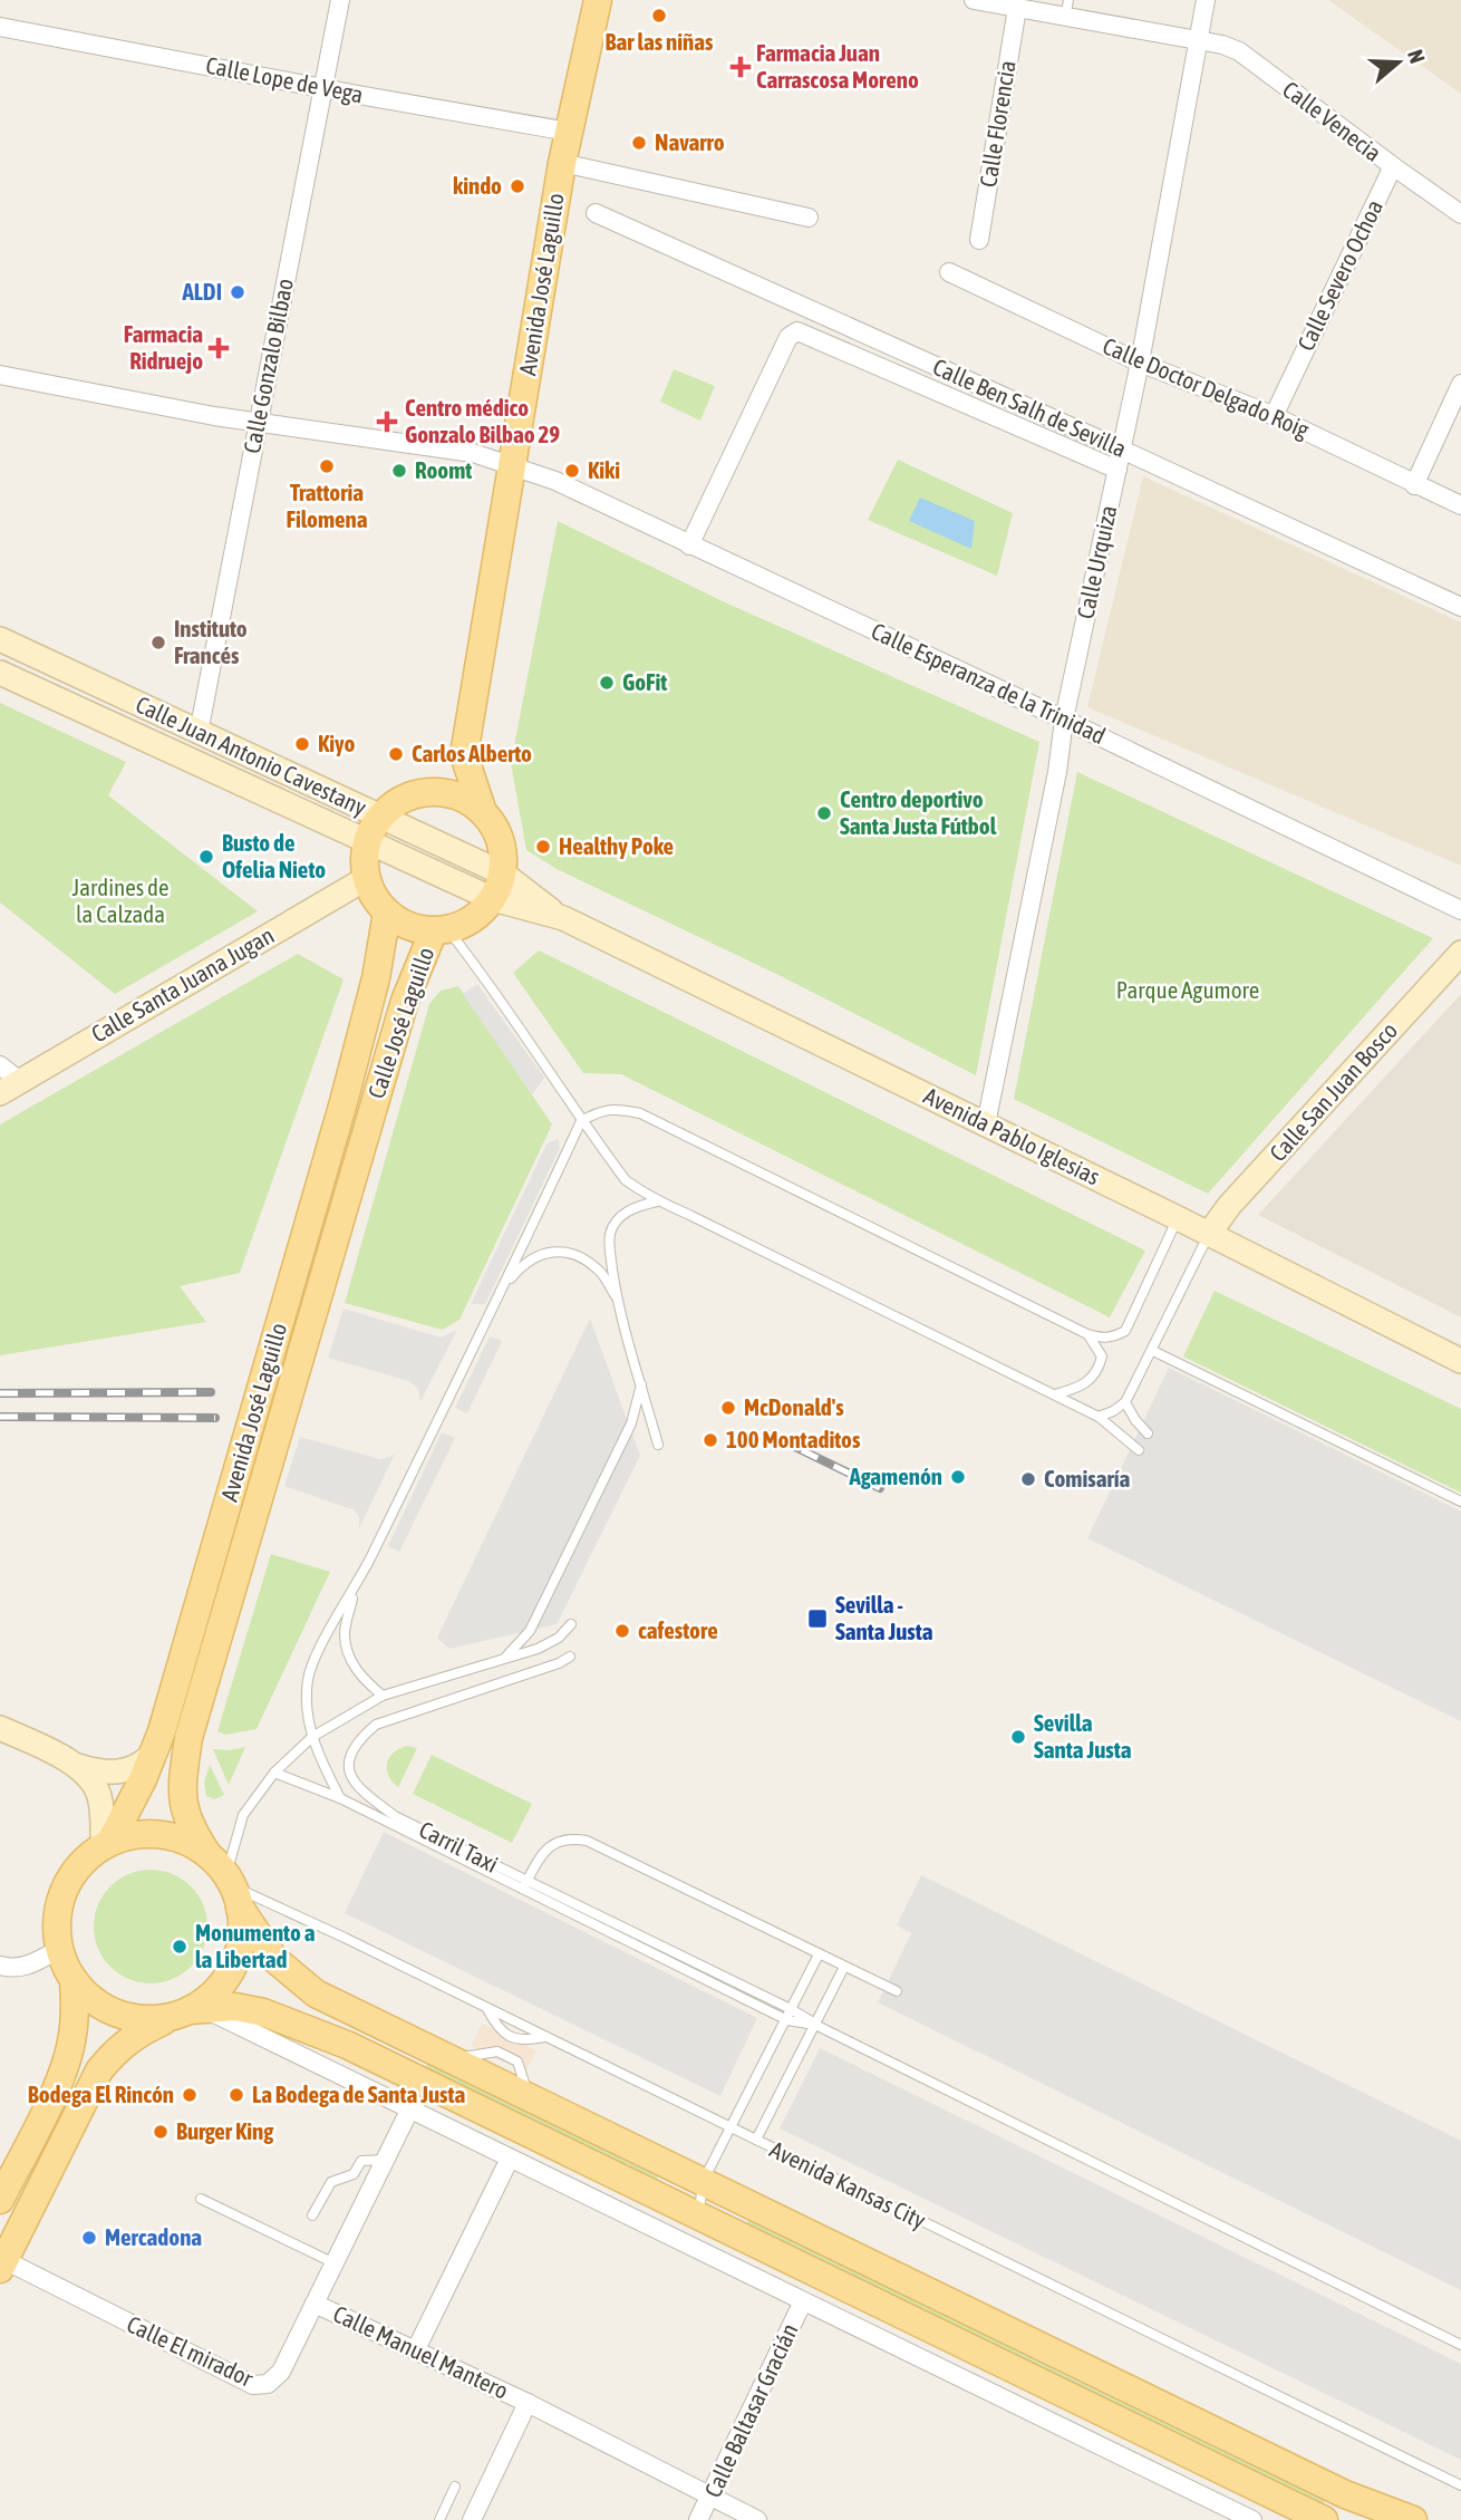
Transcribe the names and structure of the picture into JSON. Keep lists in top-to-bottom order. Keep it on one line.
{"streets":{"main road":["Avenida José Laguillo","Calle Juan Antonio Cavestany","Calle Santa Juana Jugan","Calle José Laguillo","Calle San Juan Bosco","Avenida Pablo Iglesias"],"street":["Calle Lope de Vega","Calle Venecia","Calle Florencia","Calle Severo Ochoa","Calle Gonzalo Bilbao","Calle Doctor Delgado Roig","Calle Ben Salh de Sevilla","Calle Urquiza","Calle Esperanza de la Trinidad","Calle El mirador","Calle Manuel Mantero","Calle Baltasar Gracián"],"lane":["Carril Taxi","Avenida Kansas City"]},"crossings":[["Calle Lope de Vega","Avenida José Laguillo"],["Calle Lope de Vega","Calle Gonzalo Bilbao"],["Calle Venecia","Calle Florencia"],["Calle Venecia","Calle Severo Ochoa"],["Calle Venecia","Calle Urquiza"],["Calle Severo Ochoa","Calle Doctor Delgado Roig"],["Avenida José Laguillo","Calle Esperanza de la Trinidad"],["Avenida José Laguillo","Calle José Laguillo"],["Avenida José Laguillo","Avenida Kansas City"],["Calle Gonzalo Bilbao","Calle Esperanza de la Trinidad"],["Calle Gonzalo Bilbao","Calle Juan Antonio Cavestany"],["Calle Doctor Delgado Roig","Calle Urquiza"],["Calle Ben Salh de Sevilla","Calle Urquiza"],["Calle Urquiza","Calle Esperanza de la Trinidad"],["Calle Urquiza","Avenida Pablo Iglesias"],["Calle Juan Antonio Cavestany","Avenida Pablo Iglesias"],["Calle San Juan Bosco","Avenida Pablo Iglesias"],["Calle El mirador","Calle Manuel Mantero"],["Calle Manuel Mantero","Calle Baltasar Gracián"]],"parks":["Jardines de la Calzada","Parque Agumore"],"places":{"other":["Bar las niñas","Navarro","kindo","ALDI","Trattoria Filomena","Roomt","Kiki","Instituto Francés","GoFit","Kiyo","Carlos Alberto","Centro deportivo Santa Justa Fútbol","Healthy Poke","Busto de Ofelia Nieto","McDonald's","100 Montaditos","Agamenón","Comisaría","cafestore","Sevilla Santa Justa","Monumento a la Libertad","Bodega El Rincón","La Bodega de Santa Justa","Burger King","Mercadona"],"health":["Farmacia Juan Carrascosa Moreno","Farmacia Ridruejo","Centro médico Gonzalo Bilbao 29"],"transit":["Sevilla - Santa Justa"]},"north":"right"}
